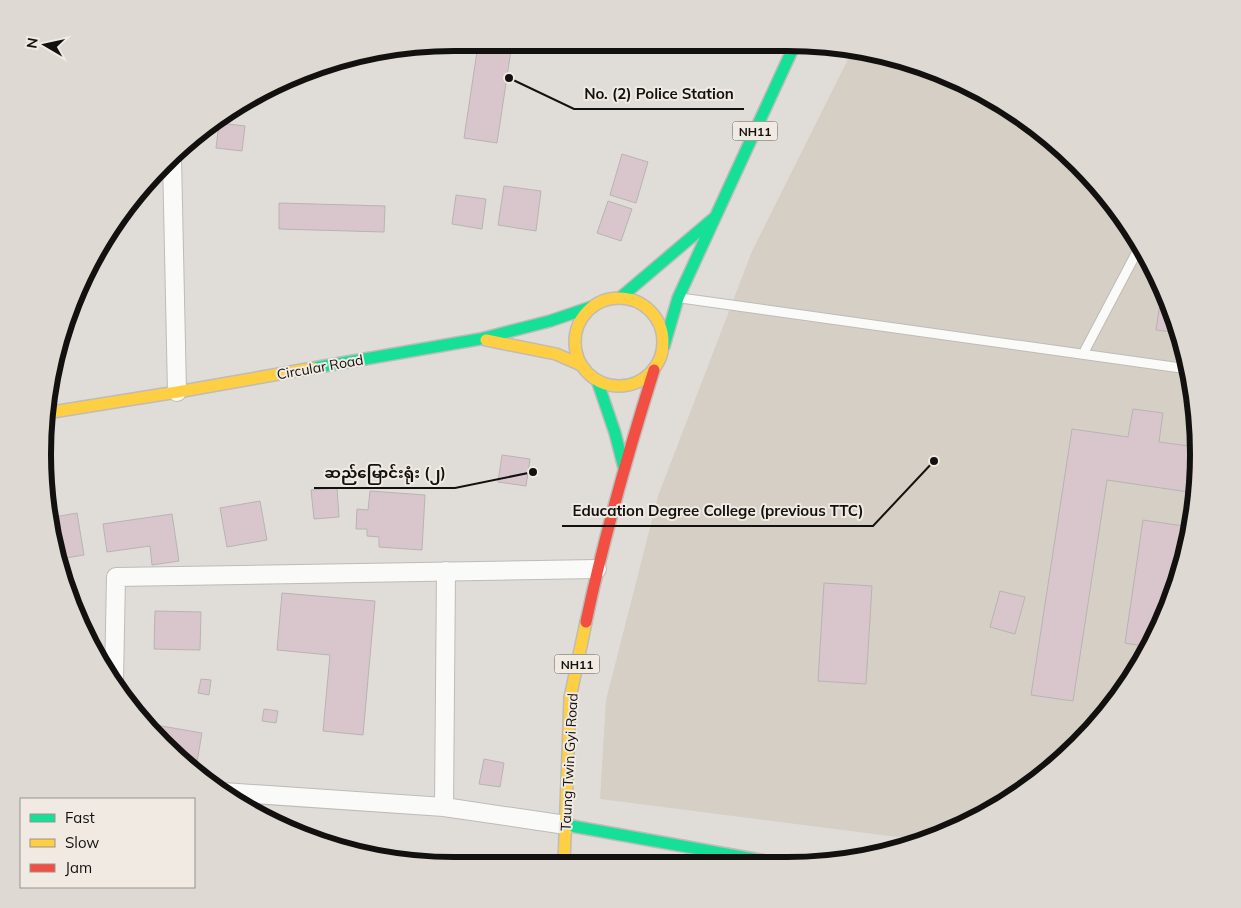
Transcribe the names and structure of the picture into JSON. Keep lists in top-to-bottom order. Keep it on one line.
{"streets":{"main road":["NH11","Circular Road","Taung Twin Gyi Road"]},"crossings":[["NH11","Circular Road"],["NH11","Taung Twin Gyi Road"],["Circular Road","Taung Twin Gyi Road"]],"places":["No. (2) Police Station","Education Degree College (previous TTC)","ဆည်မြောင်းရုံး (၂)"],"legend":["Fast","Slow","Jam"],"north":"left"}
